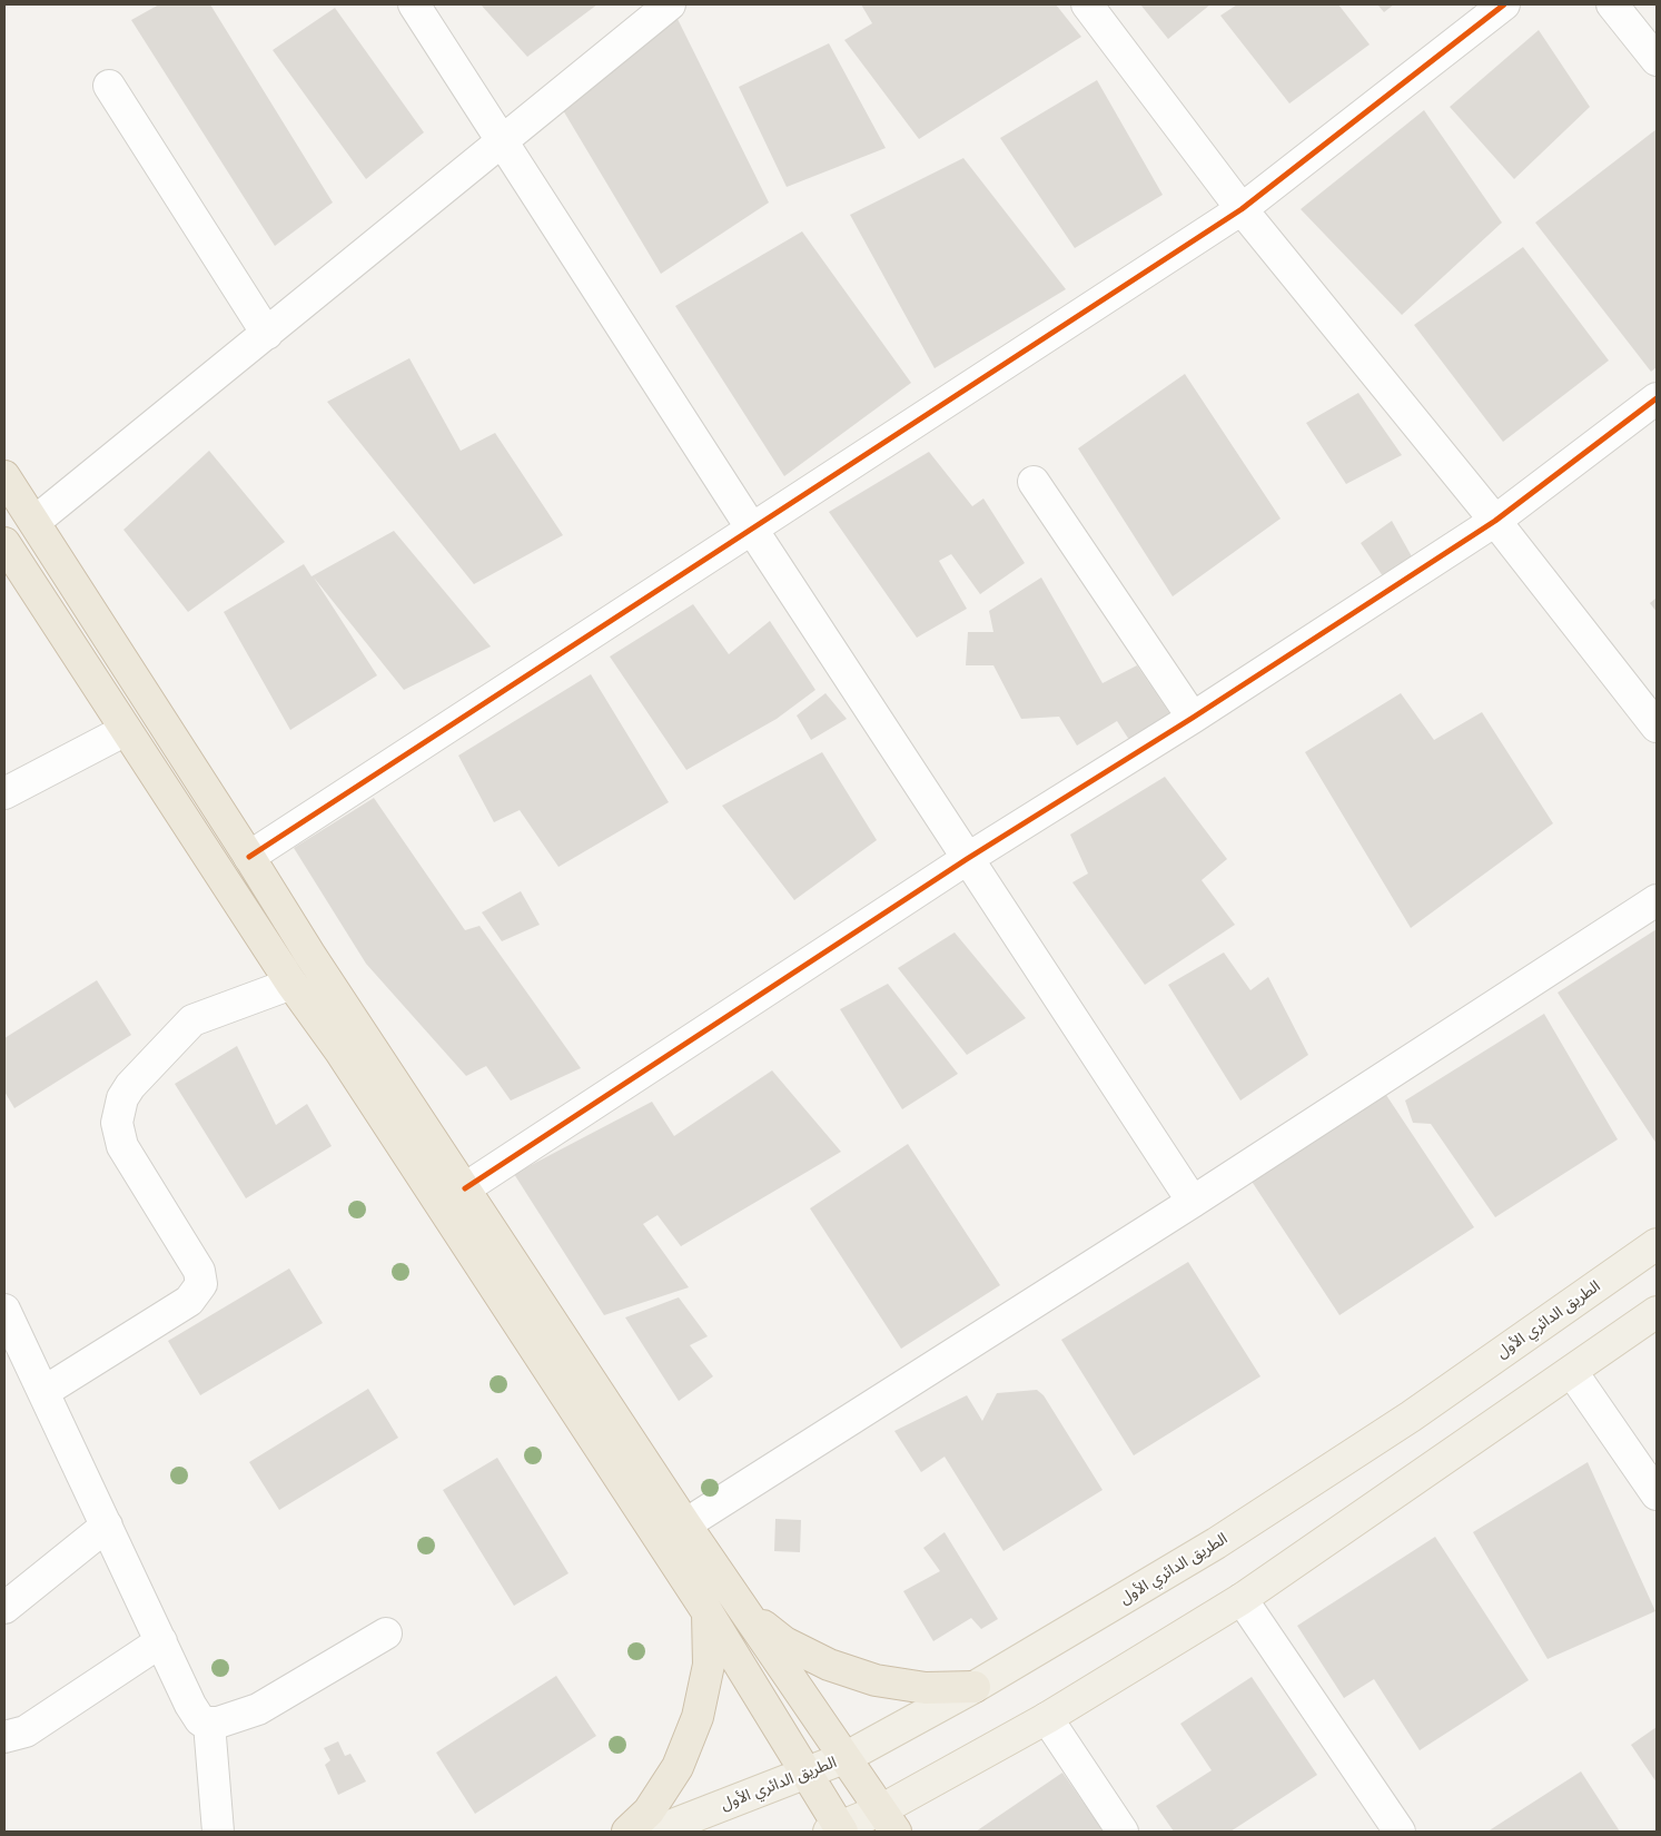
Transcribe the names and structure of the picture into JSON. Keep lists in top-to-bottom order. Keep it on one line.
{"streets":{"main road":["الطريق الدائري الأول"]}}
